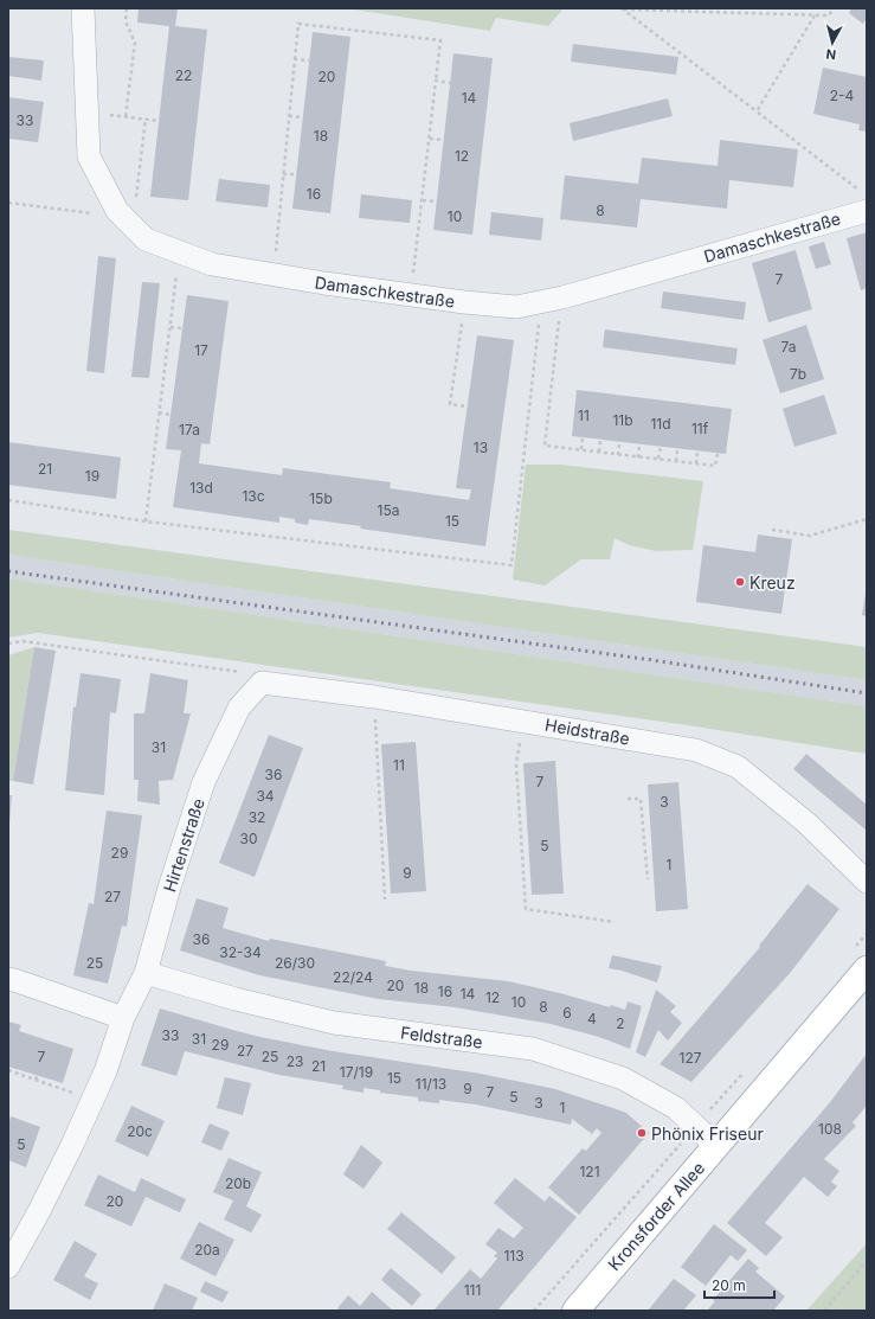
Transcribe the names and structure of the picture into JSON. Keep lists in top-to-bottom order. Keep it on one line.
{"streets":{"main road":["Kronsforder Allee"],"street":["Damaschkestraße","Heidstraße","Hirtenstraße","Feldstraße"]},"crossings":[["Heidstraße","Hirtenstraße"],["Hirtenstraße","Feldstraße"],["Feldstraße","Kronsforder Allee"]],"places":["Kreuz","Phönix Friseur"],"house_numbers":["22","20","2-4","14","33","18","12","16","8","10","7","7a","17","7b","11","11b","11d","11f","17a","13","21","19","13d","13c","15b","15a","15","31","11","36","7","34","3","32","30","5","29","1","9","27","36","32-34","25","26/30","22/24","20","18","16","14","12","10","8","6","4","2","33","31","29","27","7","25","127","23","21","17/19","15","11/13","9","7","5","3","1","108","20c","5","121","20b","20","20a","113","111"],"scale_bar":"20 m","north":"bottom"}
